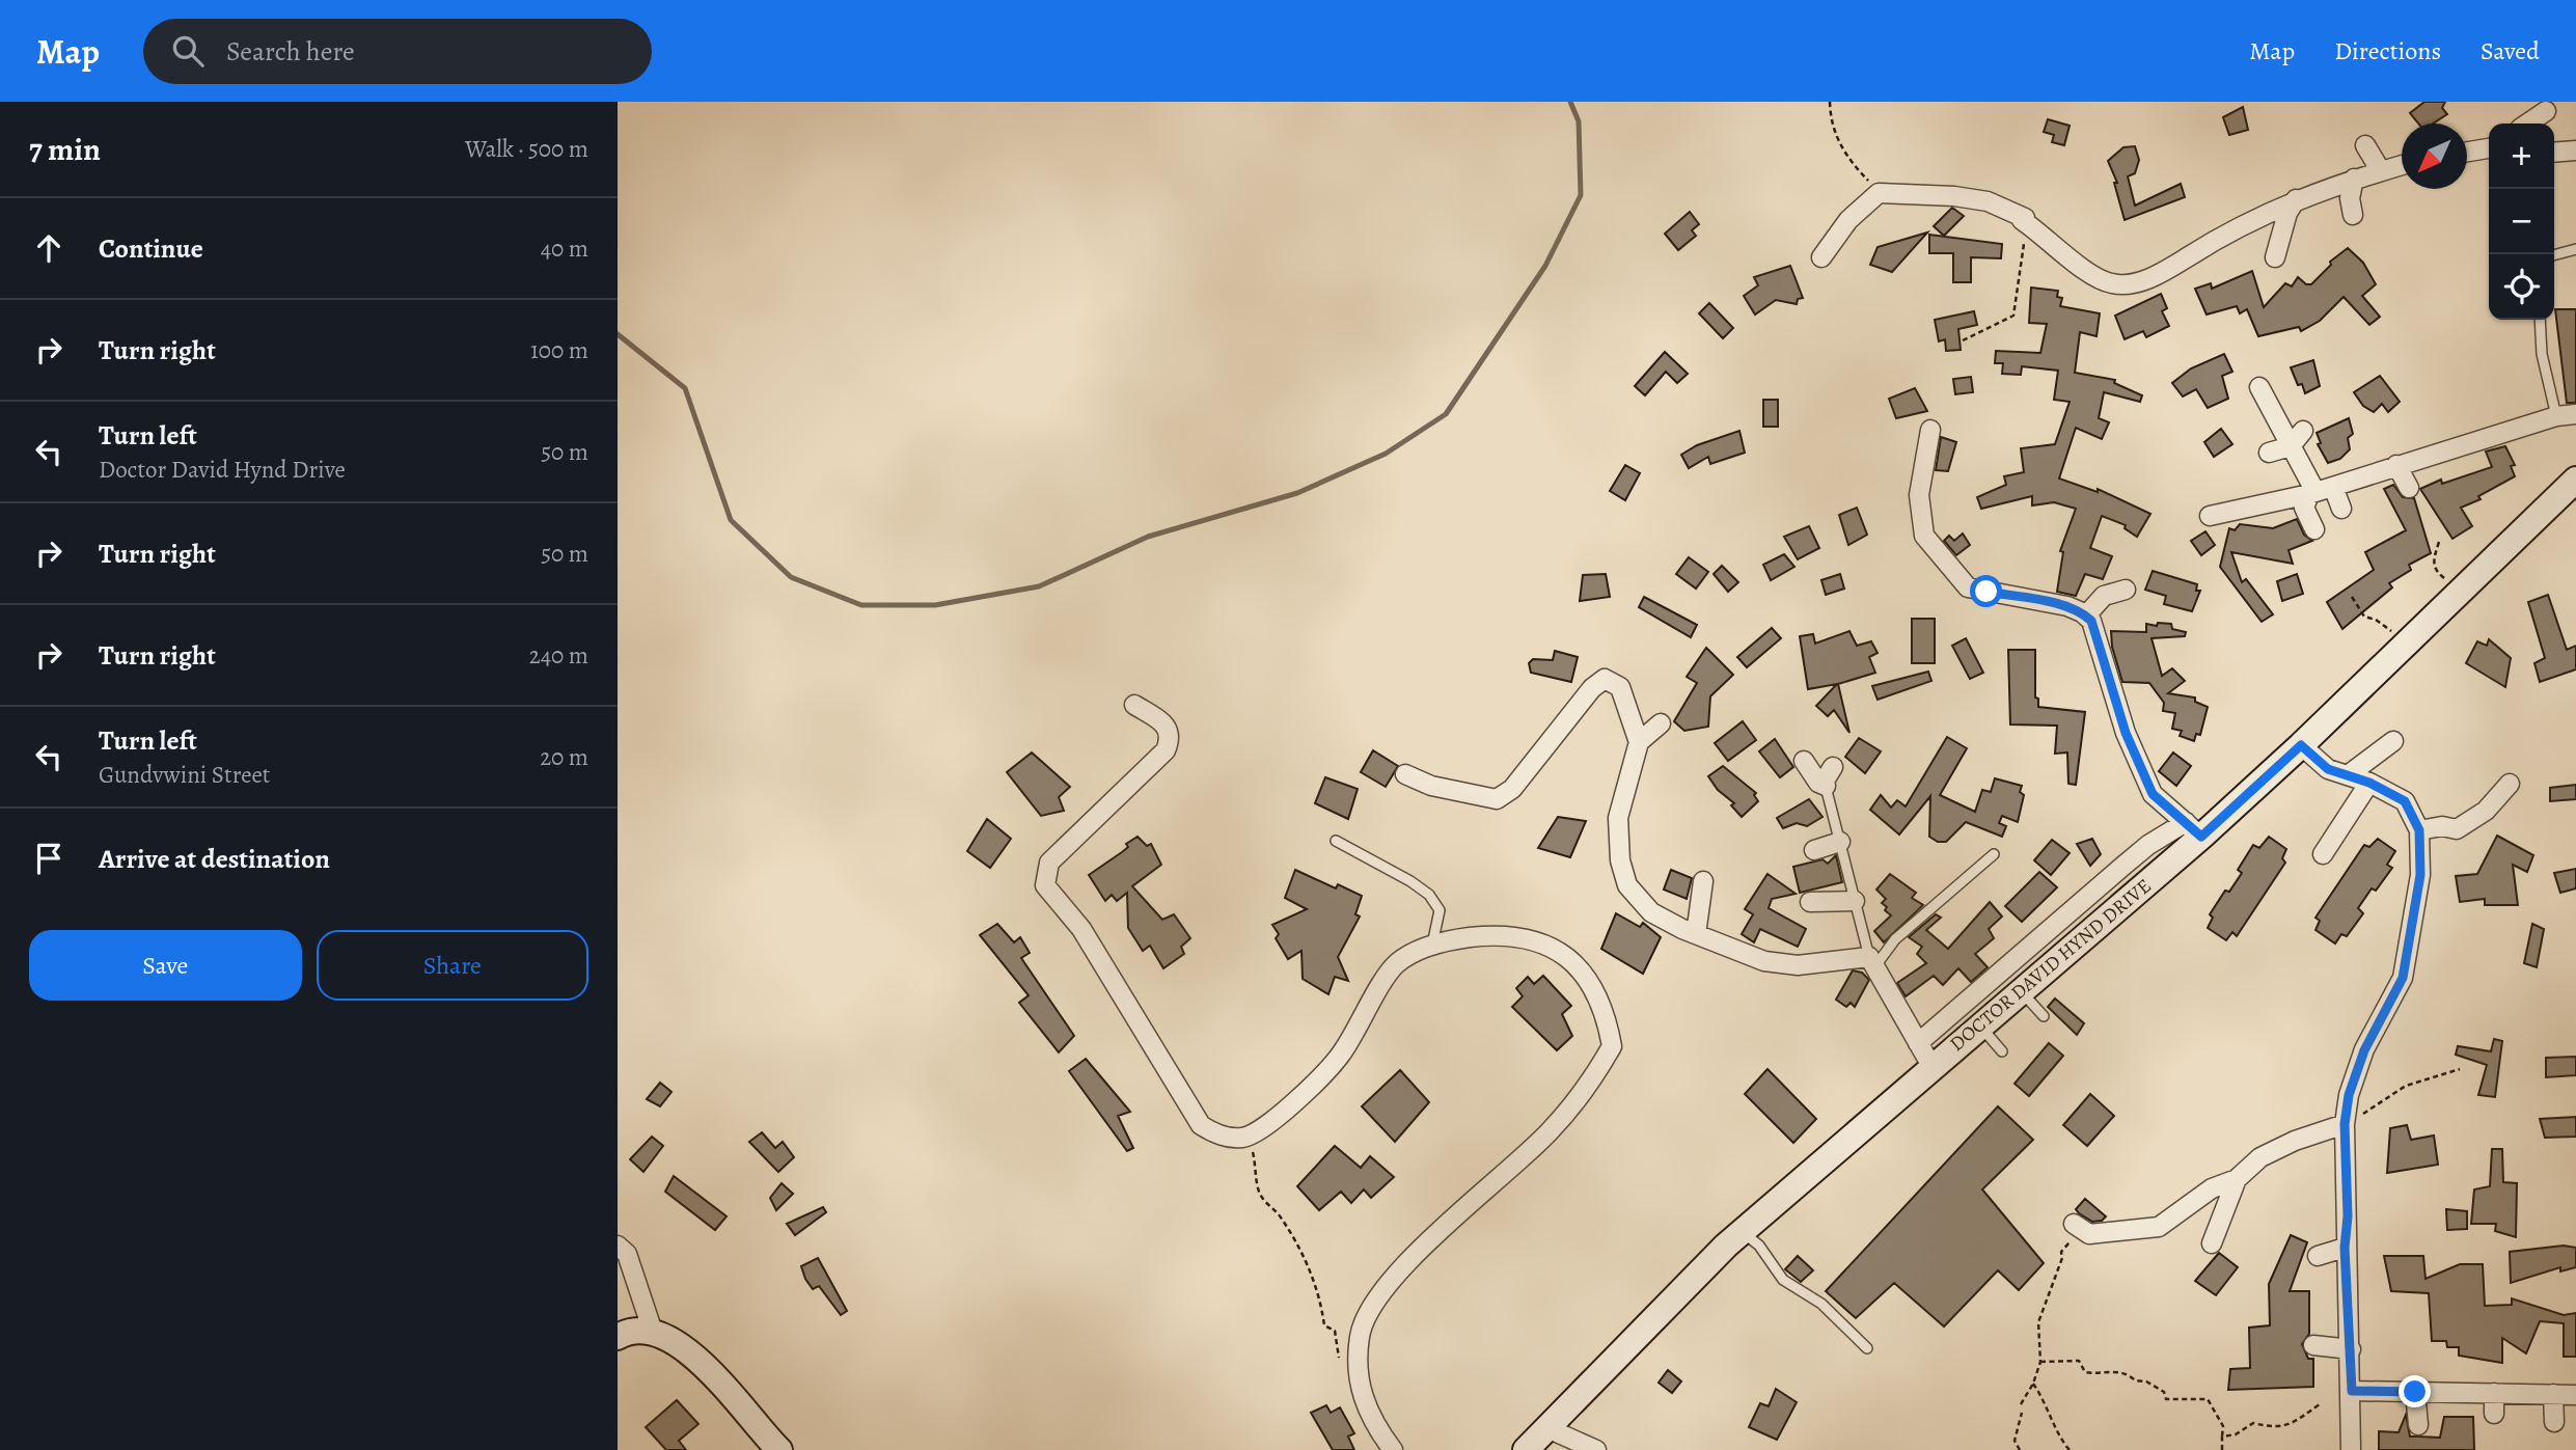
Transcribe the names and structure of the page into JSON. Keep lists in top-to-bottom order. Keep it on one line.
{"streets":{"main road":["DOCTOR DAVID HYND DRIVE"]},"north":"bottom left","page":{"header":"Map","search":"Search here","nav":["Map","Directions","Saved"],"heading":["7 min","Walk · 500 m"],"map_buttons":["+","−"],"list":[["Continue","40 m"],["Turn right","100 m"],["Turn left","Doctor David Hynd Drive","50 m"],["Turn right","50 m"],["Turn right","240 m"],["Turn left","Gundvwini Street","20 m"],"Arrive at destination"],"buttons":["Save","Share"]}}
